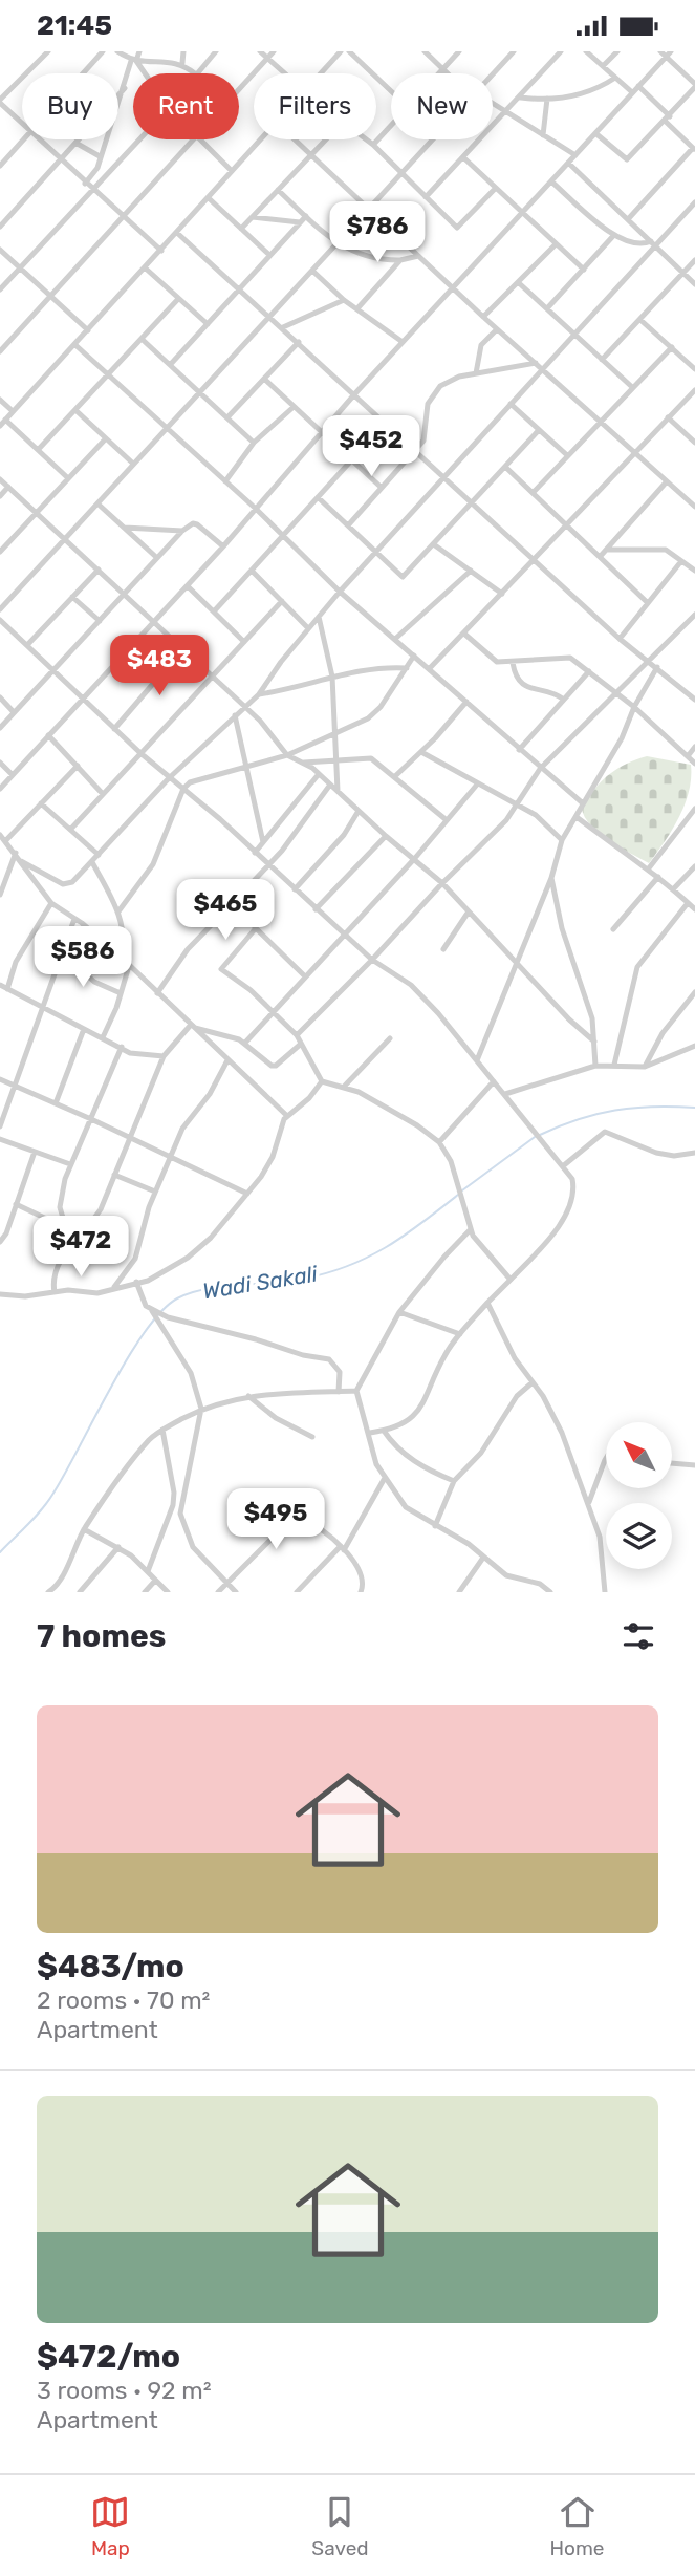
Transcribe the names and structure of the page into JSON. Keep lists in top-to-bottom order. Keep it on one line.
{"water":["Wadi Sakali"],"north":"top left","page":{"status":"21:45","chip":["Buy","Rent","Filters","New"],"price":["$786","$452","$483","$465","$586","$472","$495"],"heading":"7 homes","list":[{"name":"$483/mo","note":"2 rooms · 70 m² · Apartment"},{"name":"$472/mo","note":"3 rooms · 92 m² · Apartment"}],"tabs":["Map","Saved","Home"]}}
